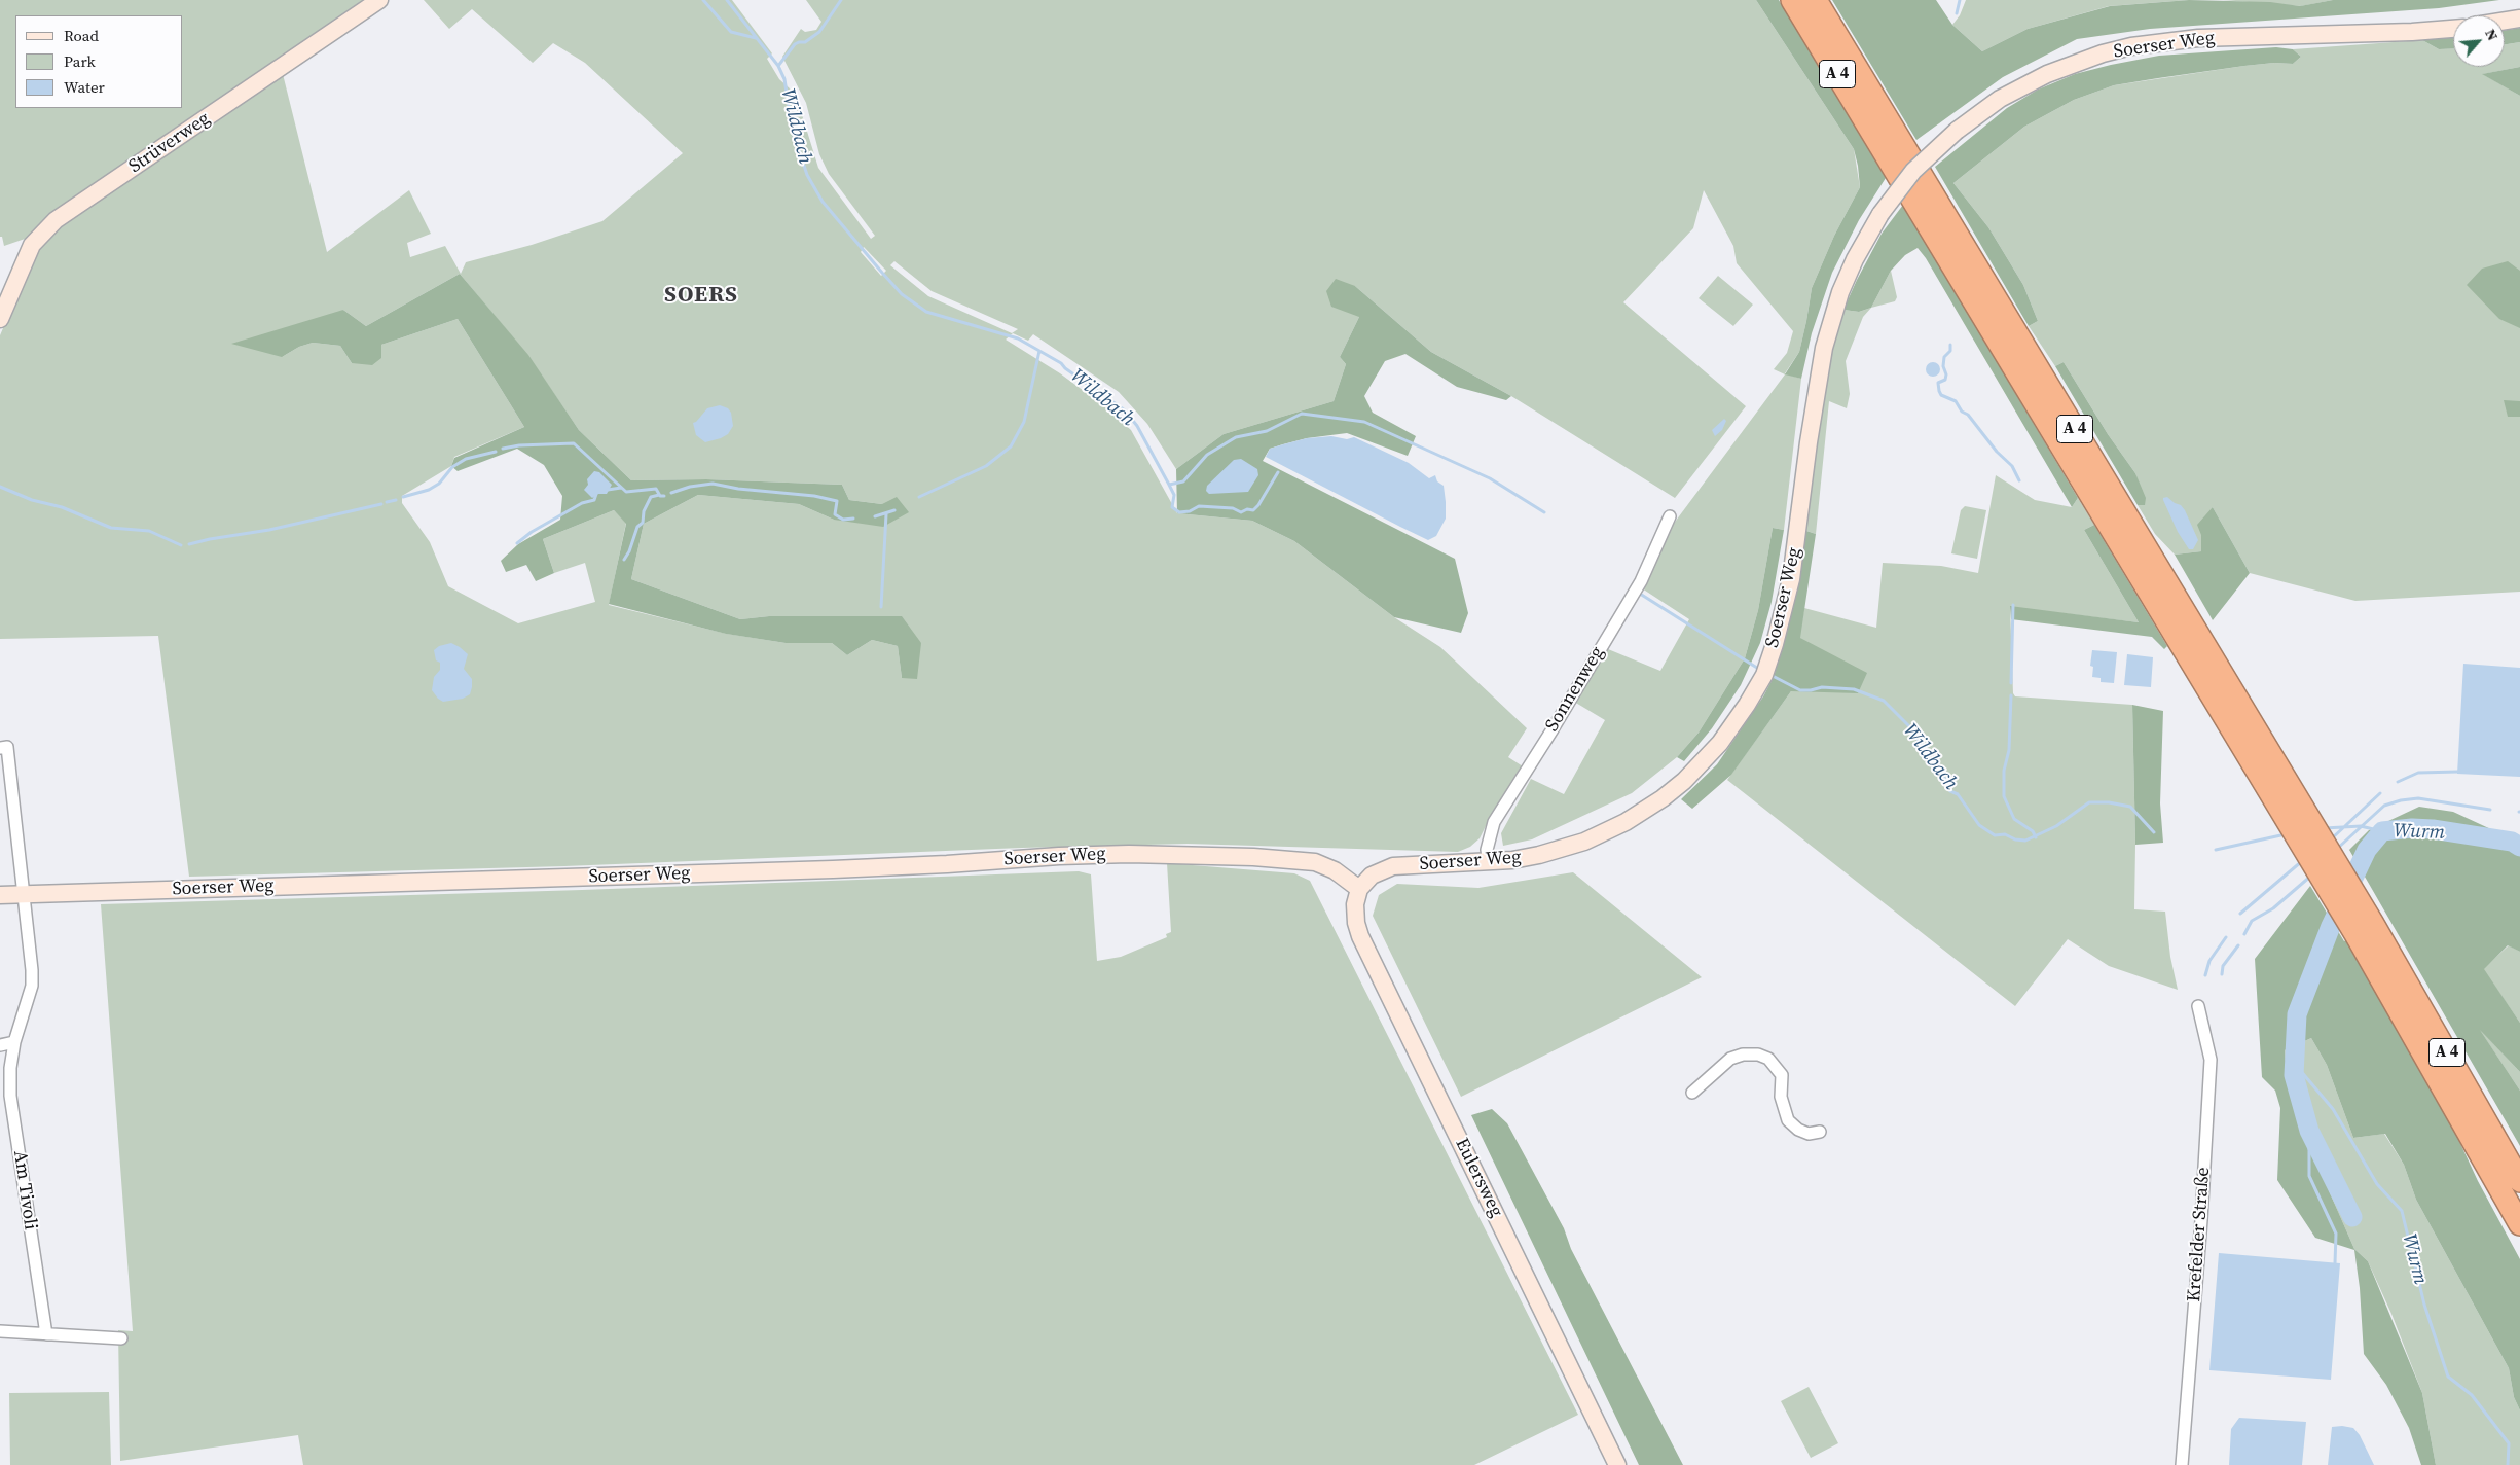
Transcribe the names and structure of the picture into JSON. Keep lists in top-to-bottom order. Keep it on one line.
{"streets":{"highway":["A 4"],"main road":["Soerser Weg","Strüverweg","Eulersweg"],"street":["Sonnenweg","Am Tivoli","Krefelder Straße"]},"crossings":[["Soerser Weg","Sonnenweg"],["Soerser Weg","Eulersweg"],["Soerser Weg","Am Tivoli"]],"districts":["SOERS"],"water":["Wildbach","Wurm"],"legend":["Road","Park","Water"],"north":"top right"}
